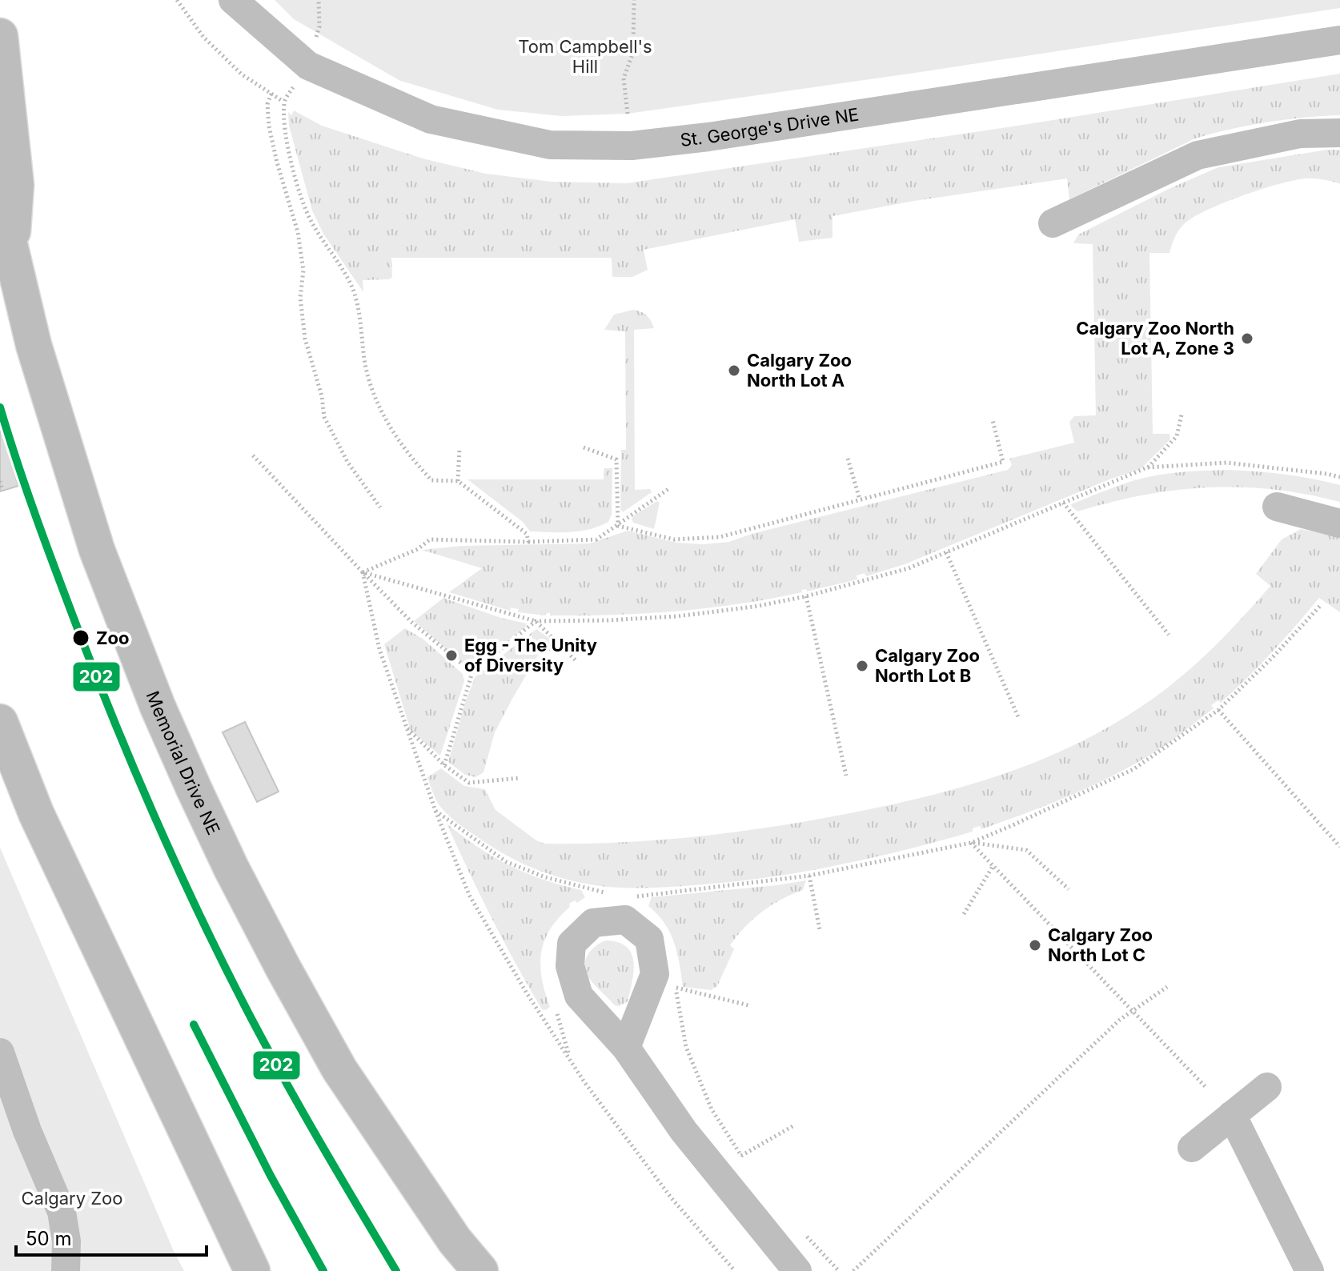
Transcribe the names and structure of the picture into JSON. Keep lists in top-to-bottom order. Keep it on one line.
{"streets":{"highway":["Memorial Drive NE"],"street":["St. George's Drive NE"]},"parks":["Tom Campbell's Hill","Calgary Zoo"],"places":["Calgary Zoo North Lot A, Zone 3","Calgary Zoo North Lot A","Zoo","Egg - The Unity of Diversity","Calgary Zoo North Lot B","Calgary Zoo North Lot C"],"lines":["transit line 202"],"scale_bar":"50 m"}
